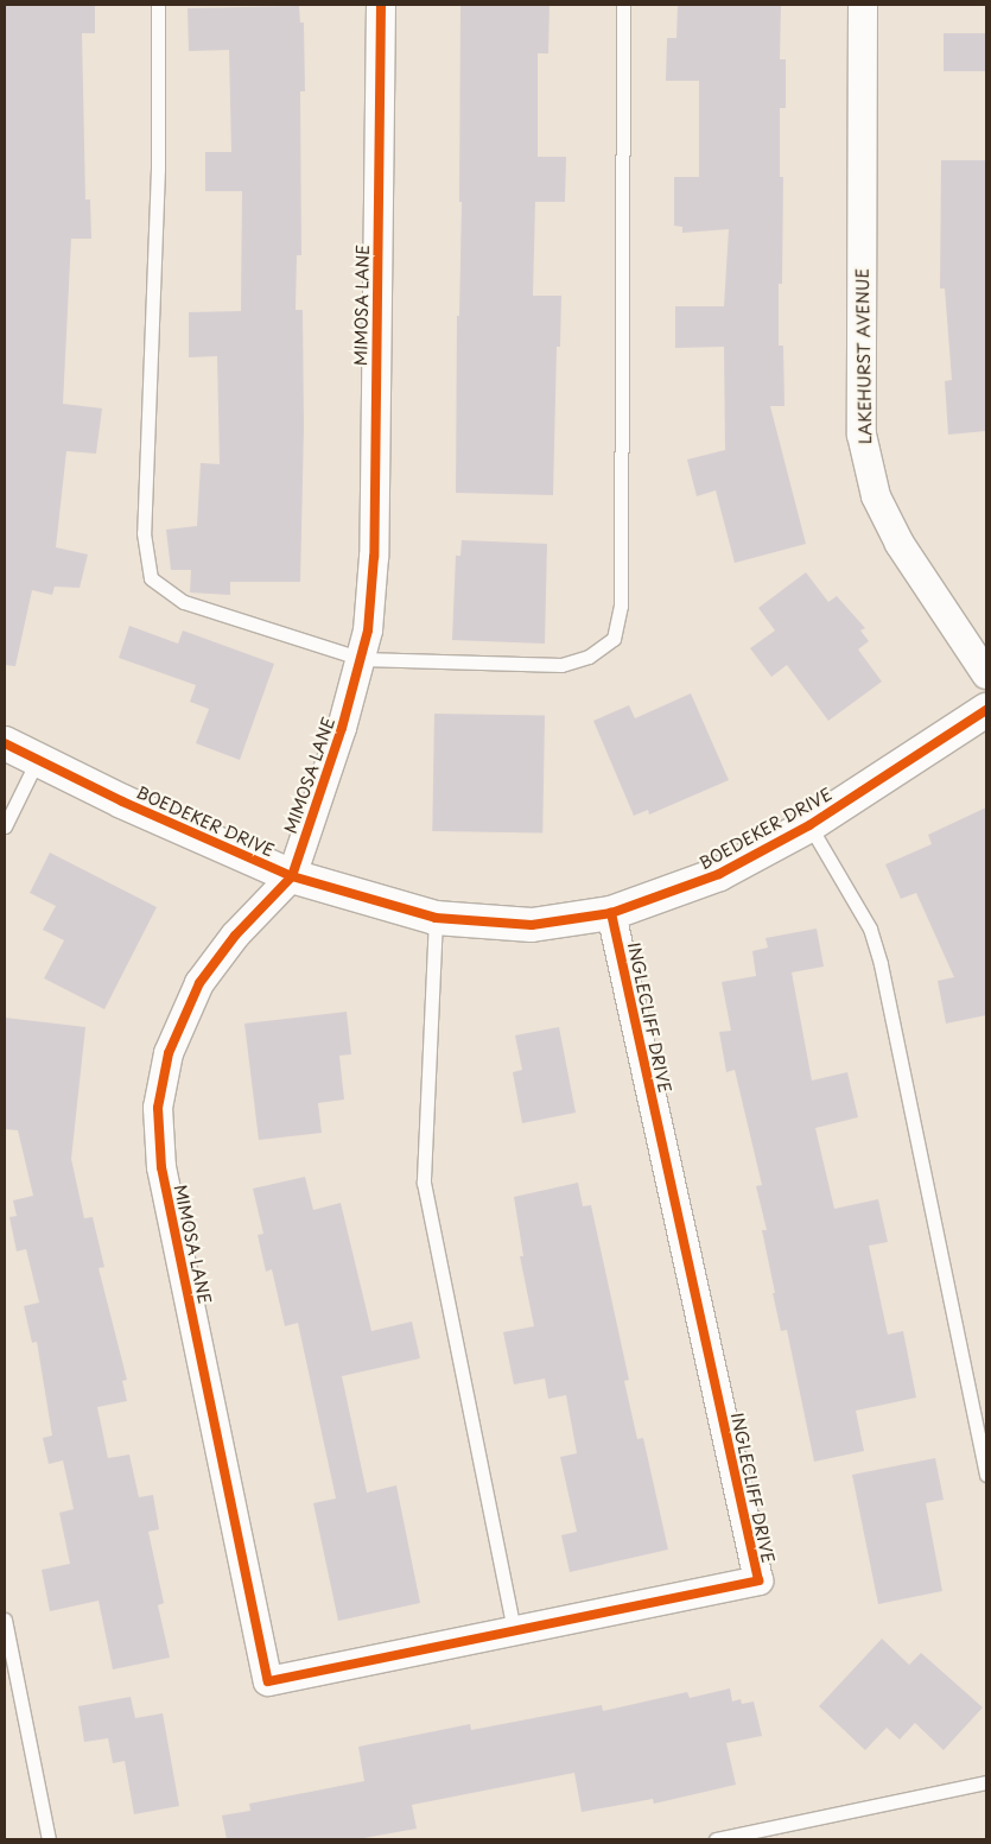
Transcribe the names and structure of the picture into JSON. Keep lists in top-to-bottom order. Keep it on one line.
{"streets":{"street":["MIMOSA LANE","LAKEHURST AVENUE","BOEDEKER DRIVE","INGLECLIFF DRIVE"]},"crossings":[["MIMOSA LANE","BOEDEKER DRIVE"],["MIMOSA LANE","INGLECLIFF DRIVE"],["BOEDEKER DRIVE","INGLECLIFF DRIVE"]]}
